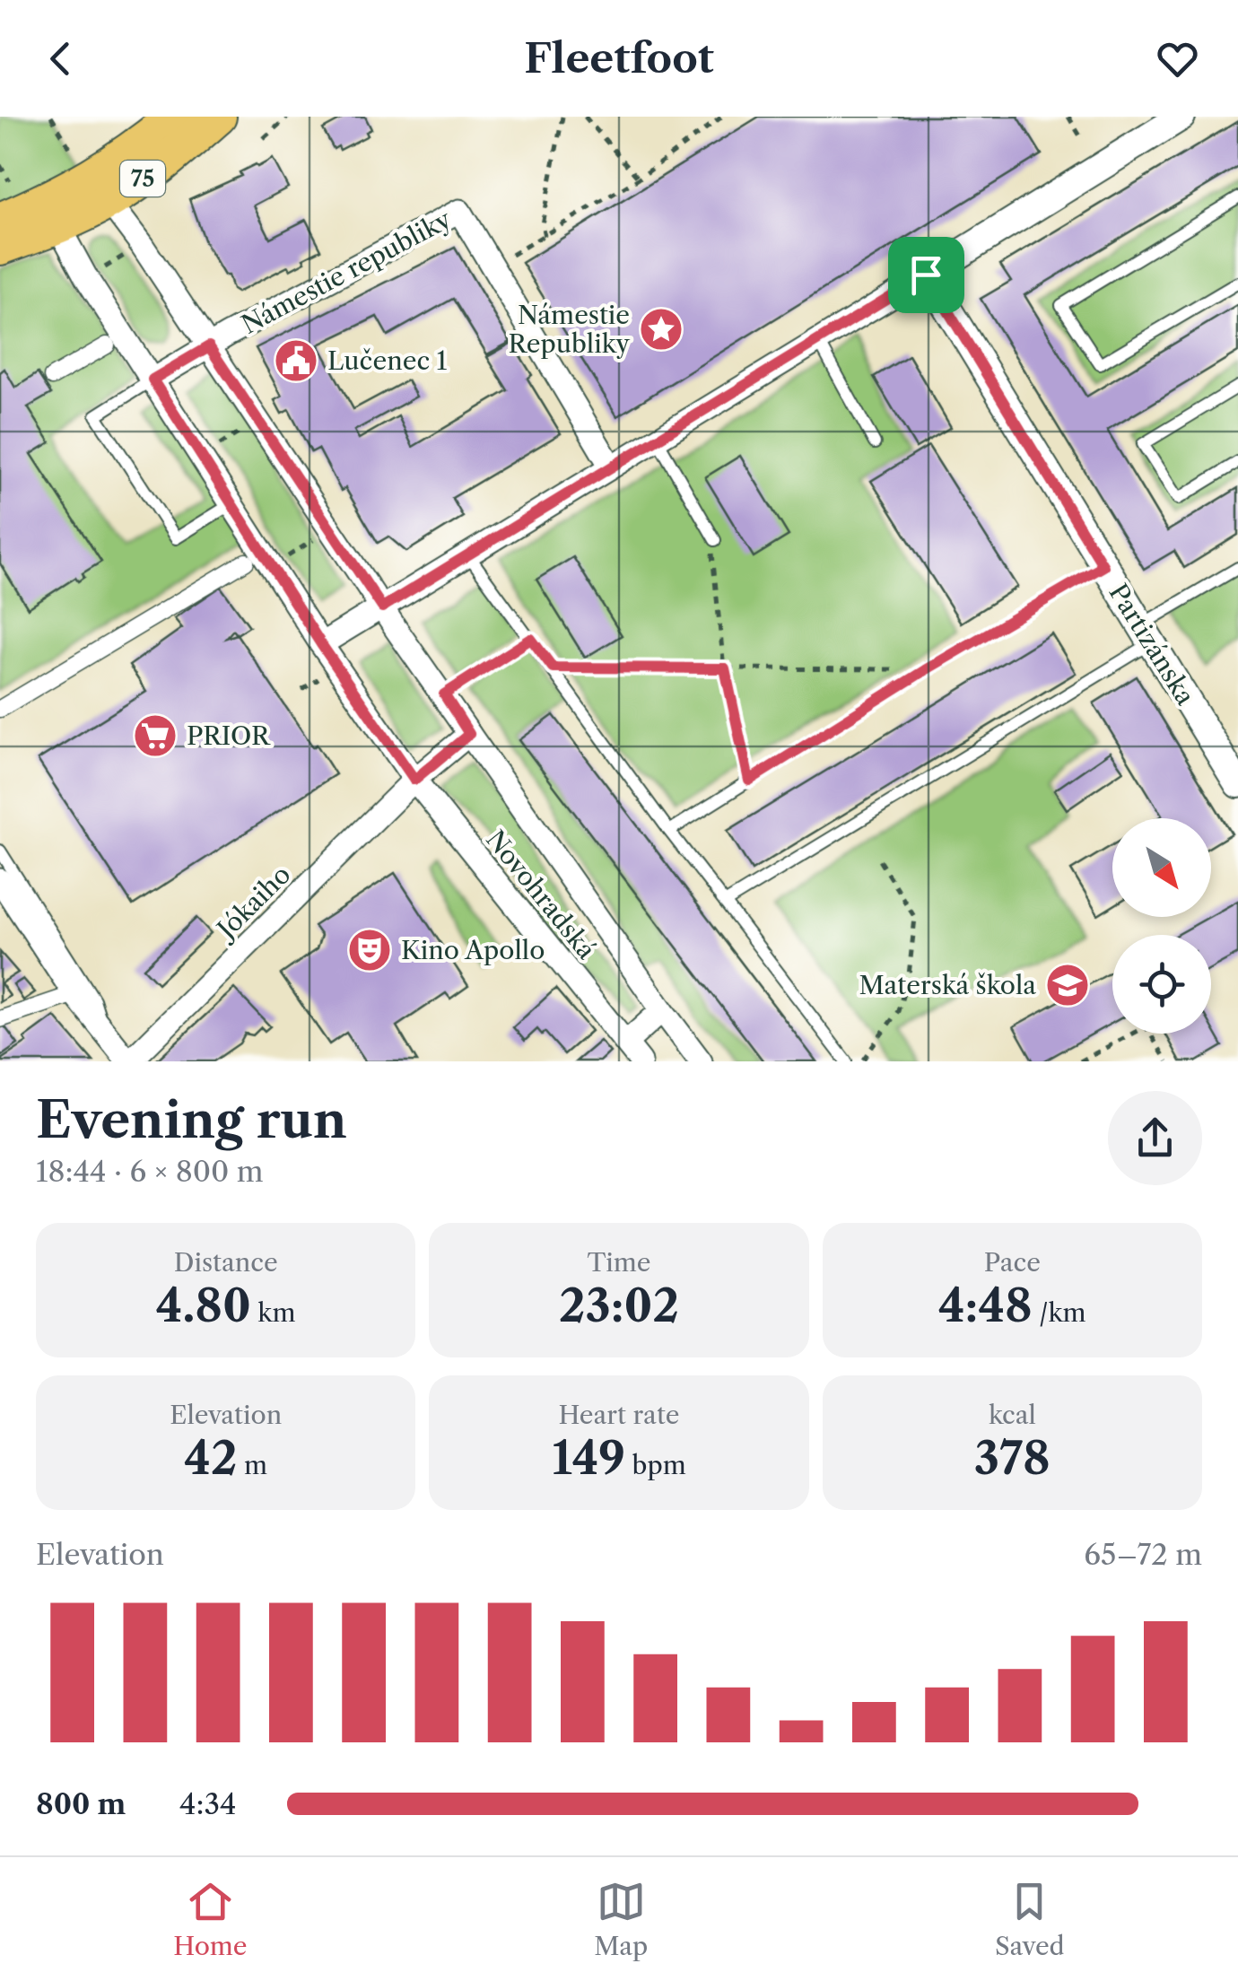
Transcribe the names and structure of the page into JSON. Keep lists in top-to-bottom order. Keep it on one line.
{"streets":{"main road":["75"],"street":["Námestie republiky","Partizánska","Novohradská","Jókaiho"]},"crossings":[["75","Novohradská"],["Námestie republiky","Novohradská"],["Novohradská","Jókaiho"]],"places":{"place":["Námestie Republiky"],"public building":["Lučenec 1"],"supermarket":["PRIOR"],"theatre":["Kino Apollo"],"school or university":["Materská škola"]},"north":"bottom right","page":{"header":"Fleetfoot","heading":["Evening run","18:44 · 6 × 800 m"],"stats":[["Distance","4.80 km"],["Time","23:02"],["Pace","4:48 /km"],["Elevation","42 m"],["Heart rate","149 bpm"],["kcal","378"]],"chart":["Elevation","65–72 m"],"list":[{"name":"800 m","note":"4:34"}],"tabs":["Home","Map","Saved"]}}
